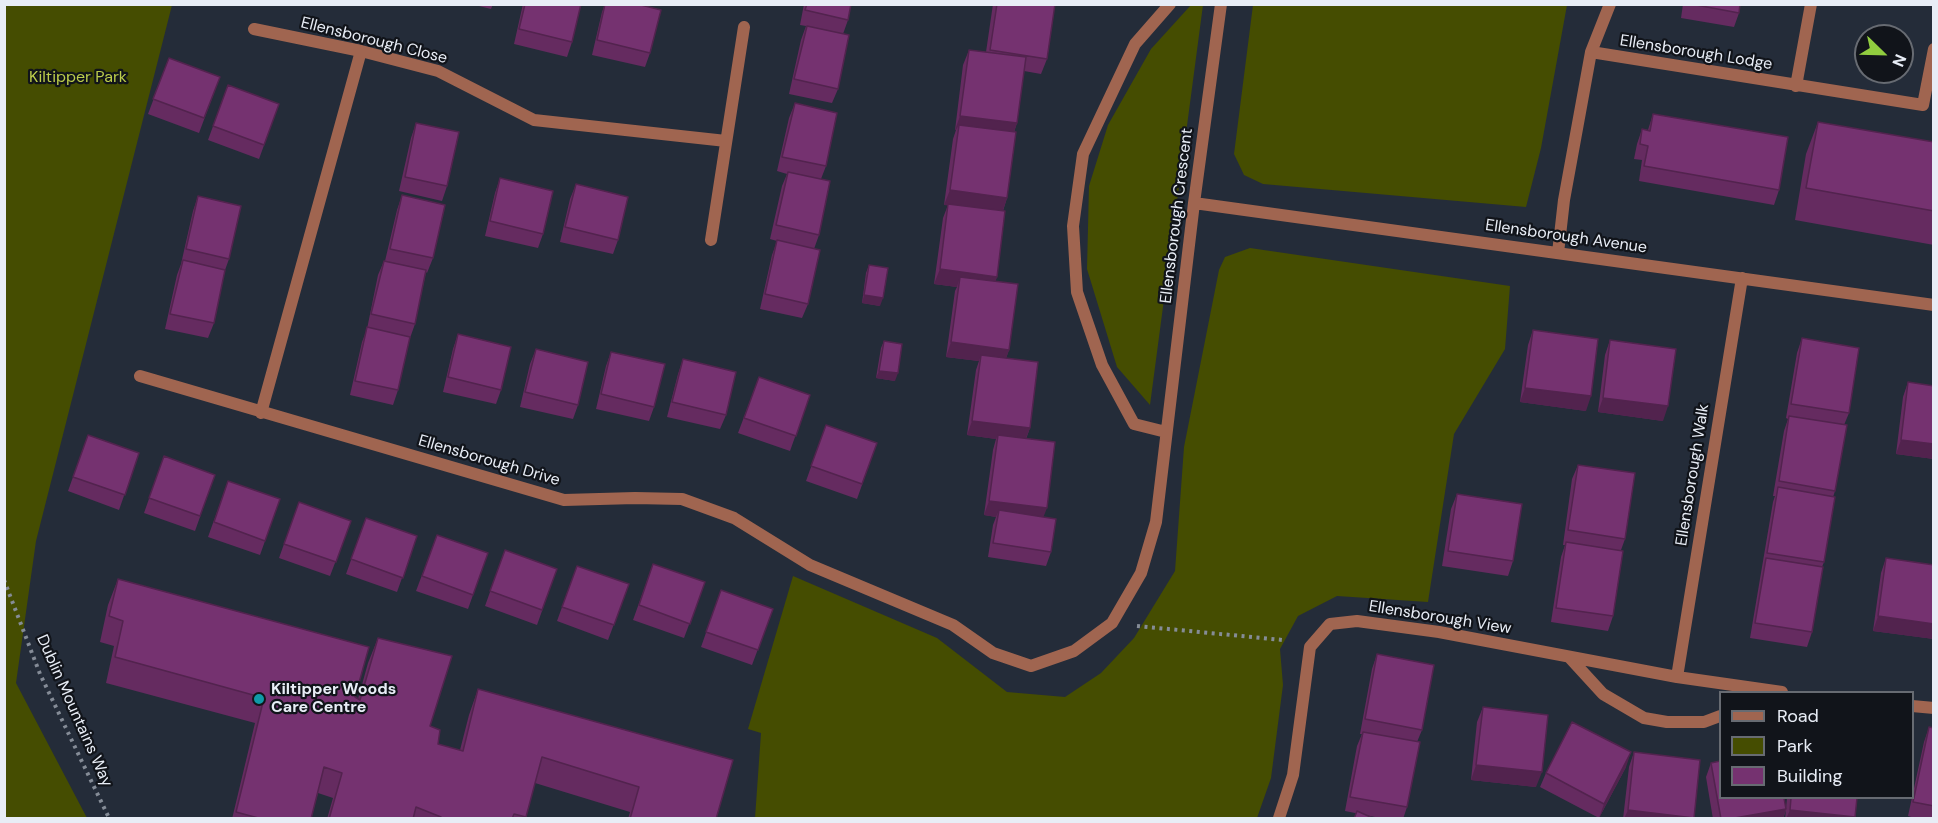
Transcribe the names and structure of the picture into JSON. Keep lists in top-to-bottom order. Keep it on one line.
{"streets":{"street":["Ellensborough Close","Ellensborough Lodge","Ellensborough Crescent","Ellensborough Avenue","Ellensborough Drive","Ellensborough Walk","Ellensborough View"],"path":["Dublin Mountains Way"]},"crossings":[["Ellensborough Lodge","Ellensborough Avenue"],["Ellensborough Crescent","Ellensborough Avenue"],["Ellensborough Crescent","Ellensborough Drive"],["Ellensborough Avenue","Ellensborough Walk"],["Ellensborough Walk","Ellensborough View"]],"parks":["Kiltipper Park"],"places":["Kiltipper Woods Care Centre"],"legend":["Road","Park","Building"],"north":"bottom right"}
